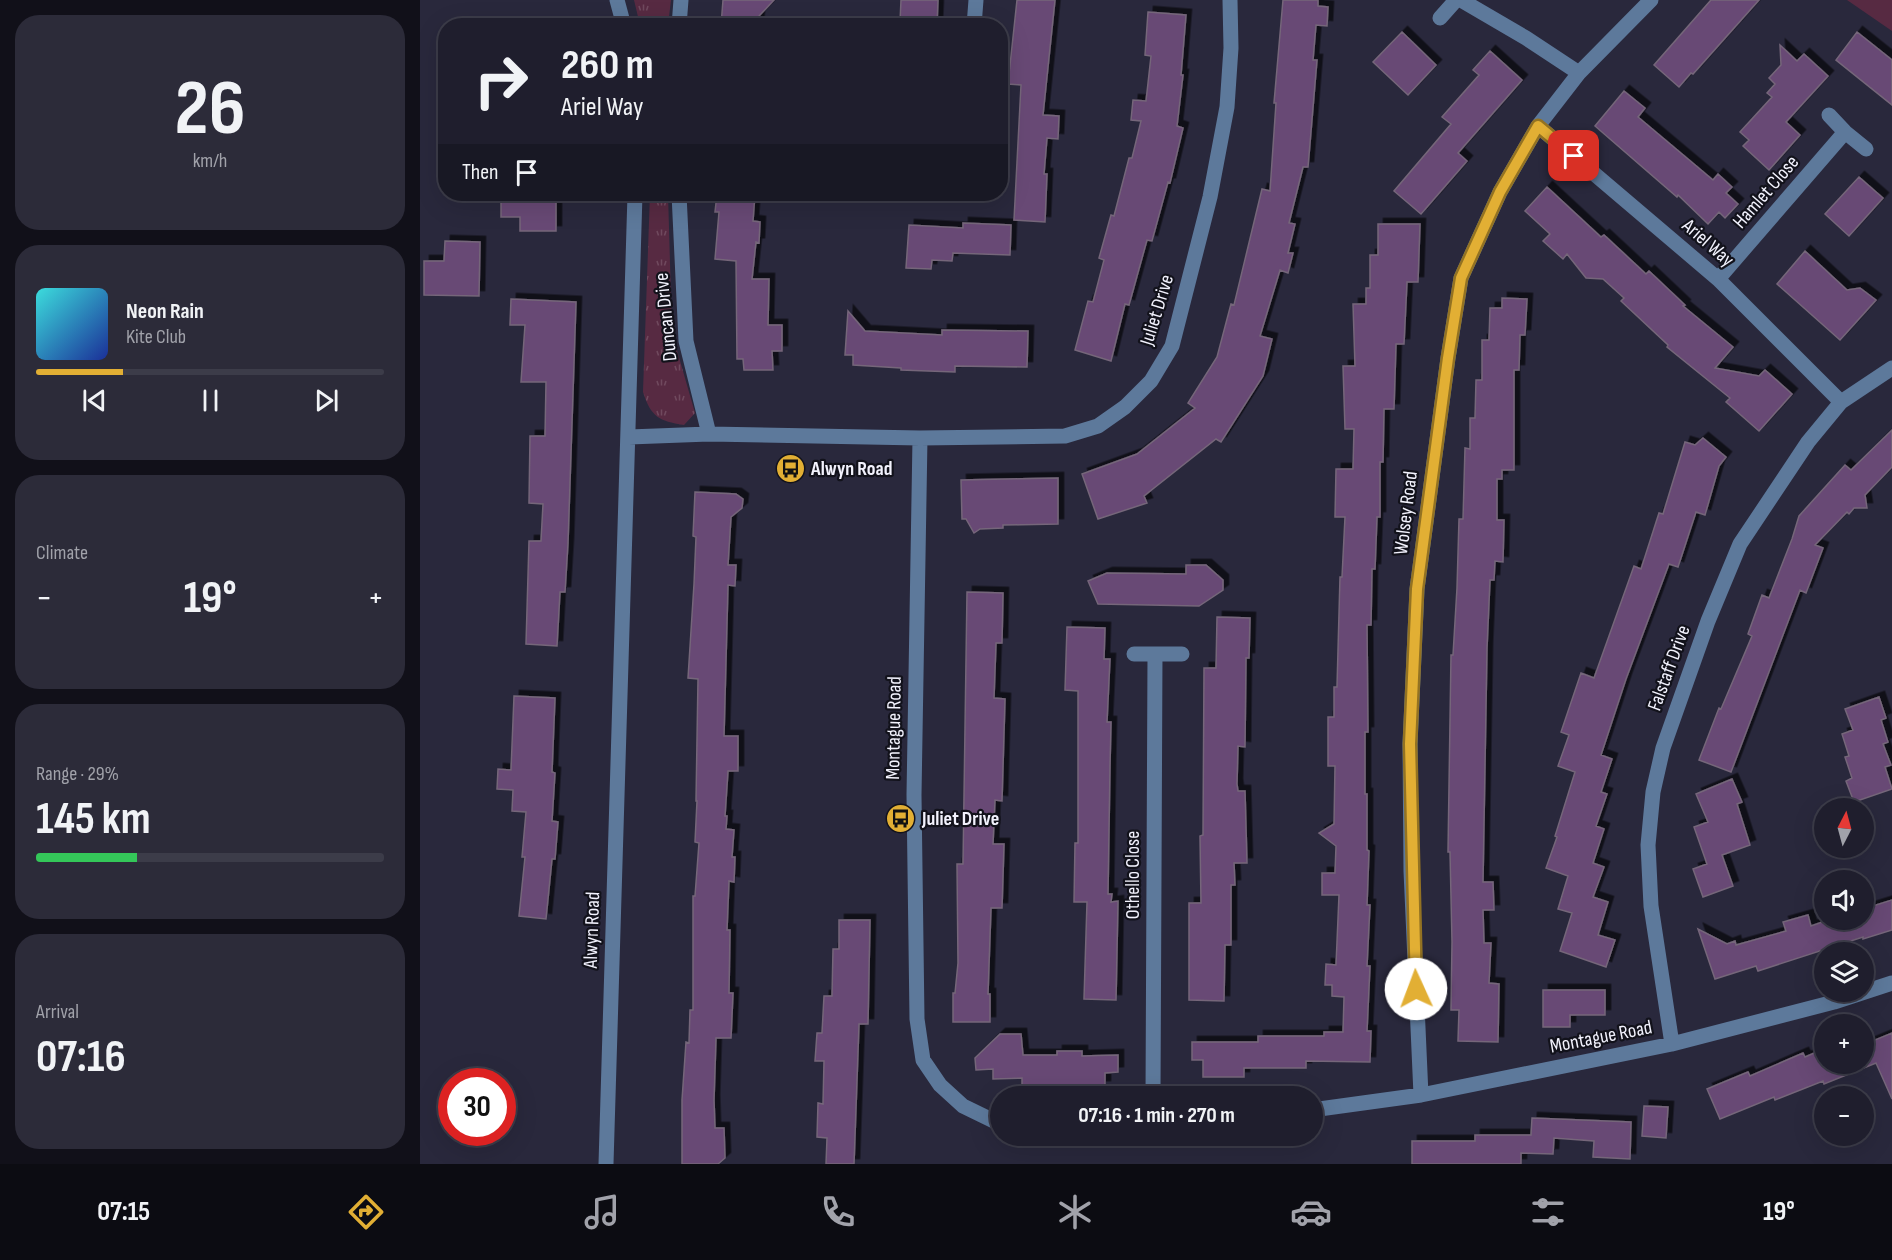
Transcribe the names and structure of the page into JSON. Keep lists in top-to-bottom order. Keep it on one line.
{"streets":{"street":["Hamlet Close","Ariel Way","Juliet Drive","Duncan Drive","Wolsey Road","Falstaff Drive","Montague Road","Othello Close","Alwyn Road"]},"crossings":[["Hamlet Close","Ariel Way"],["Ariel Way","Wolsey Road"],["Ariel Way","Falstaff Drive"],["Juliet Drive","Duncan Drive"],["Juliet Drive","Montague Road"],["Juliet Drive","Alwyn Road"],["Wolsey Road","Montague Road"],["Falstaff Drive","Montague Road"]],"places":{"bus stop":["Alwyn Road","Juliet Drive"]},"north":"top","page":{"tile":[["26","km/h"],"Climate",["Range · 29%","145 km"],["Arrival","07:16"]],"turn":["260 m","Ariel Way"],"then":"Then","song":["Neon Rain","Kite Club"],"heat":["−","19°","+"],"map_buttons":["+","−"],"limit":"30","trip":"07:16 · 1 min · 270 m","tabs":["07:15","19°"]}}
